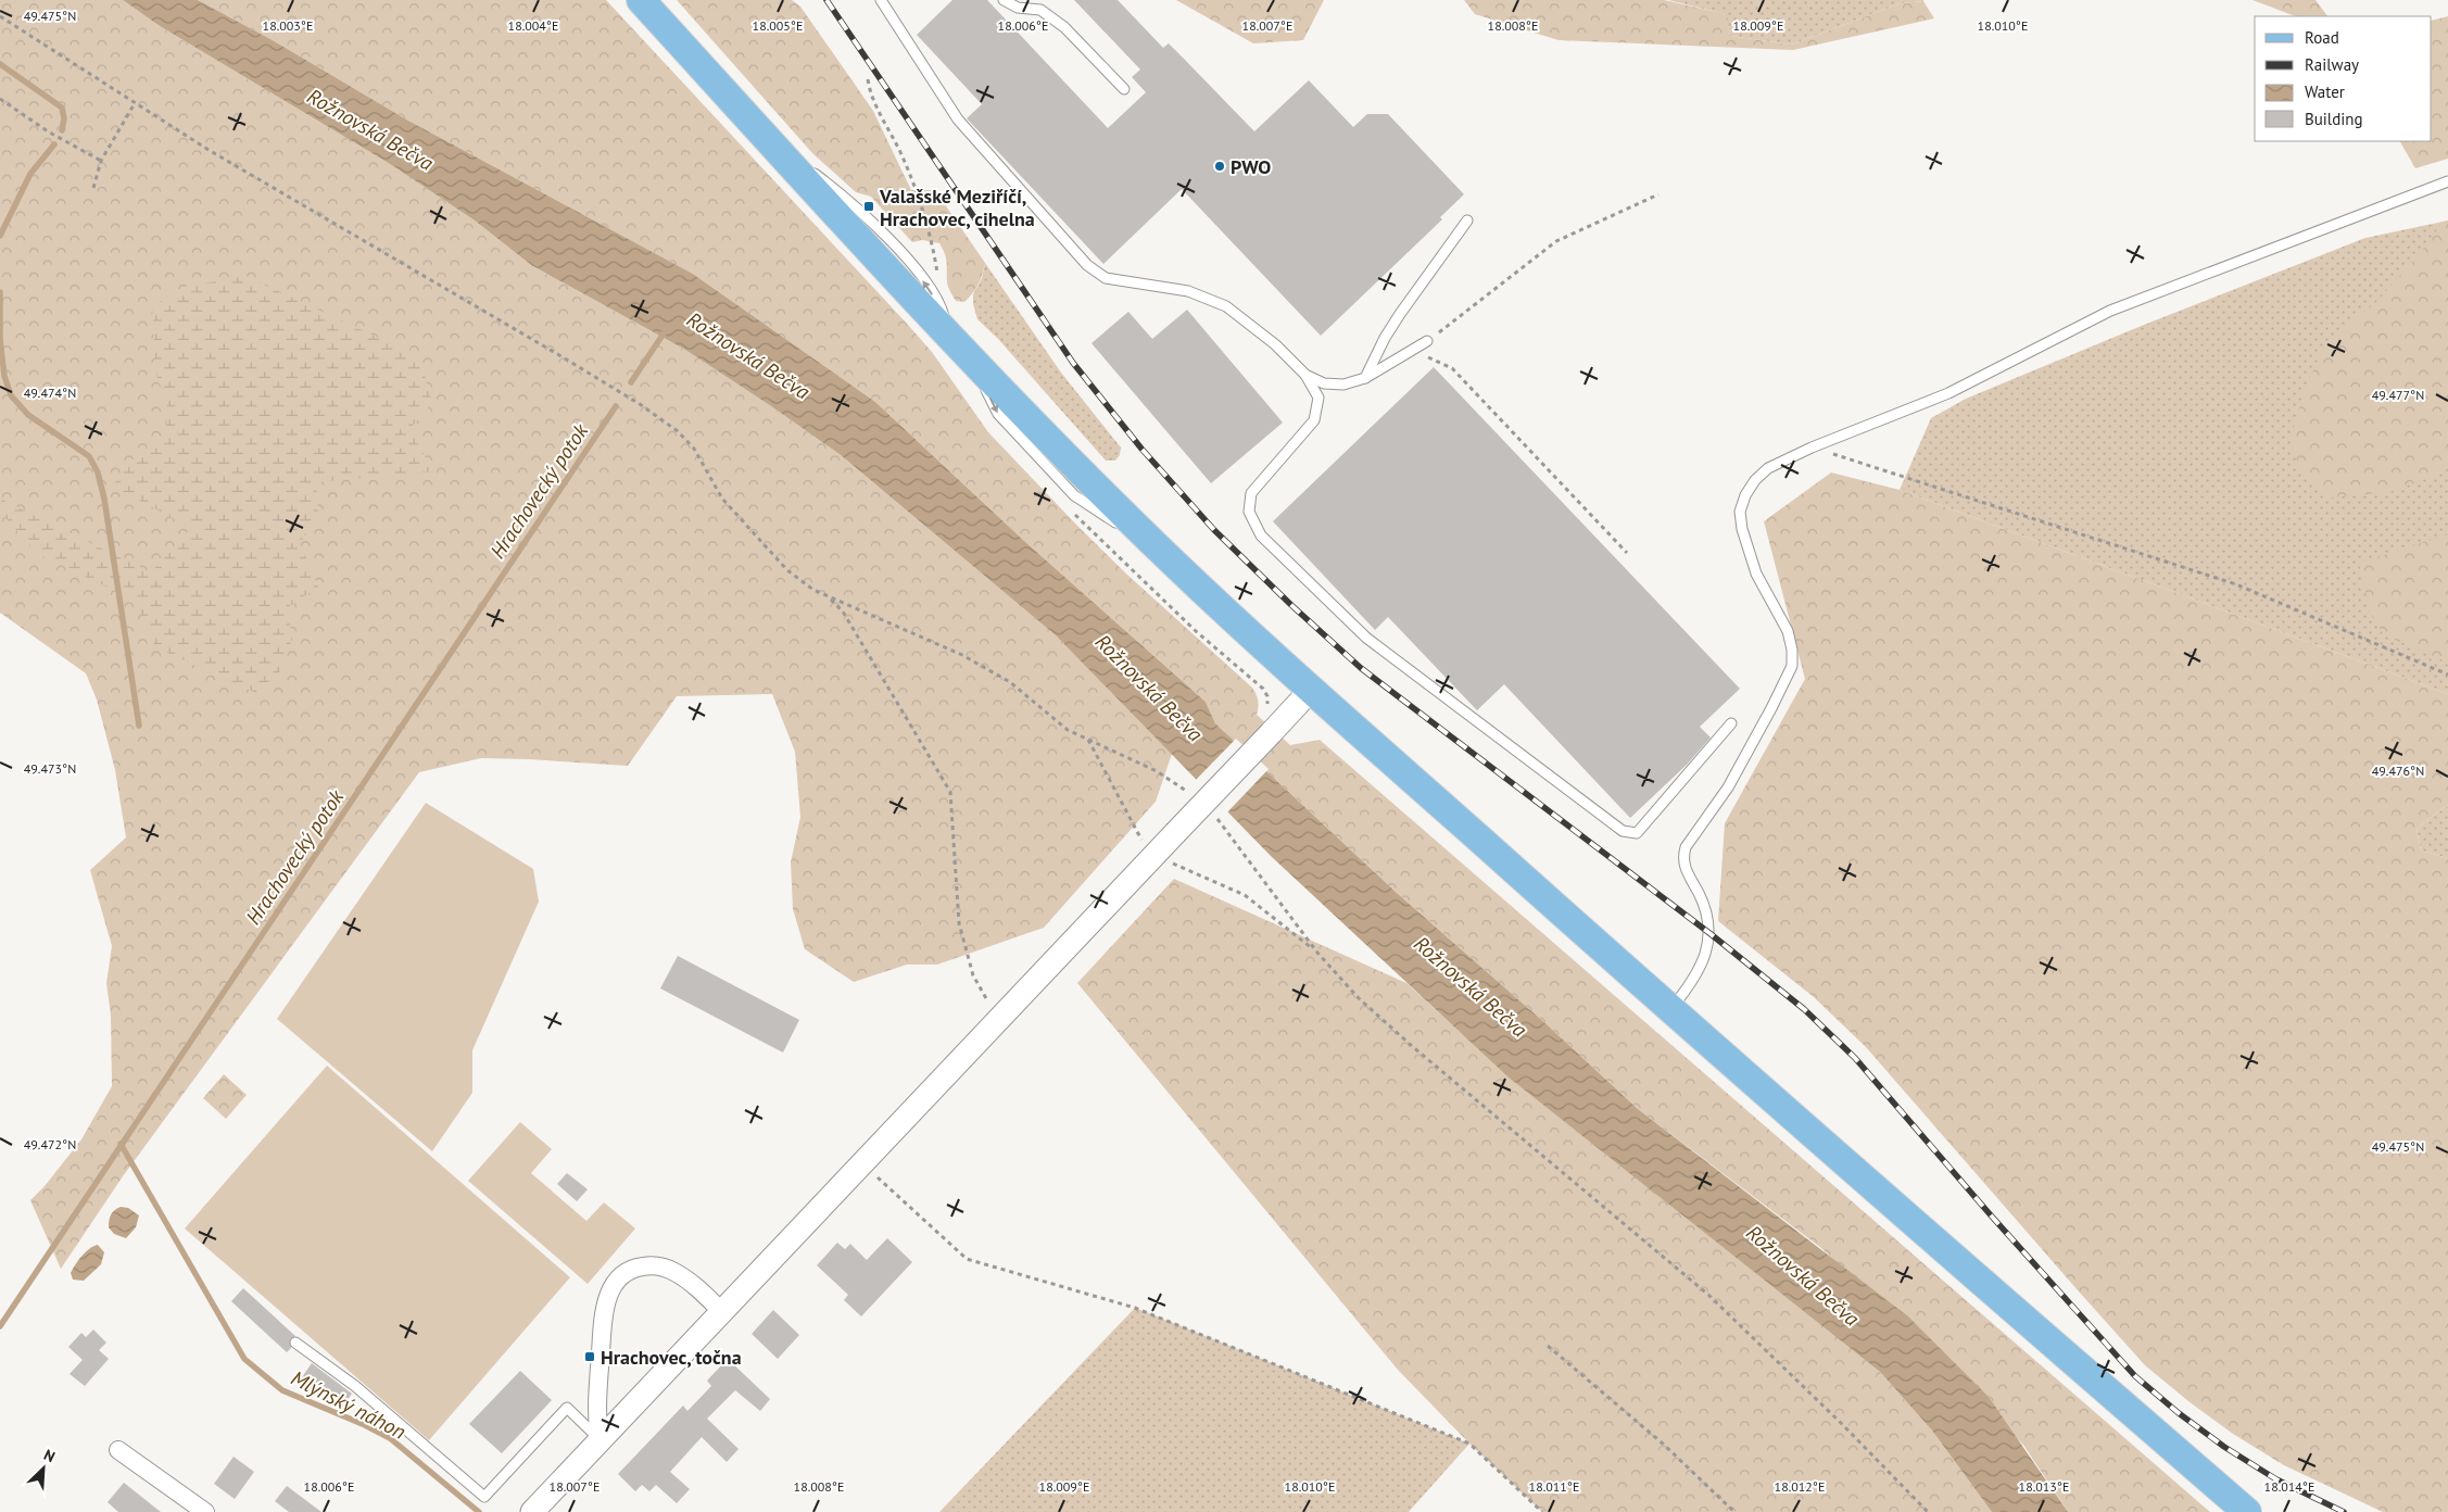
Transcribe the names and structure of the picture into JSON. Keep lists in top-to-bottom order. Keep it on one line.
{"water":["Rožnovská Bečva","Hrachovecký potok","Mlýnský náhon"],"places":{"other":["PWO"],"transit":["Valašské Meziříčí, Hrachovec, cihelna","Hrachovec, točna"]},"legend":["Road","Railway","Water","Building"],"north":"top right","coordinates":["49.475°N","18.003°E","18.004°E","18.005°E","18.006°E","18.007°E","18.008°E","18.009°E","18.010°E","49.474°N","49.477°N","49.473°N","49.476°N","49.472°N","18.011°E","18.012°E","18.013°E","18.014°E"]}
